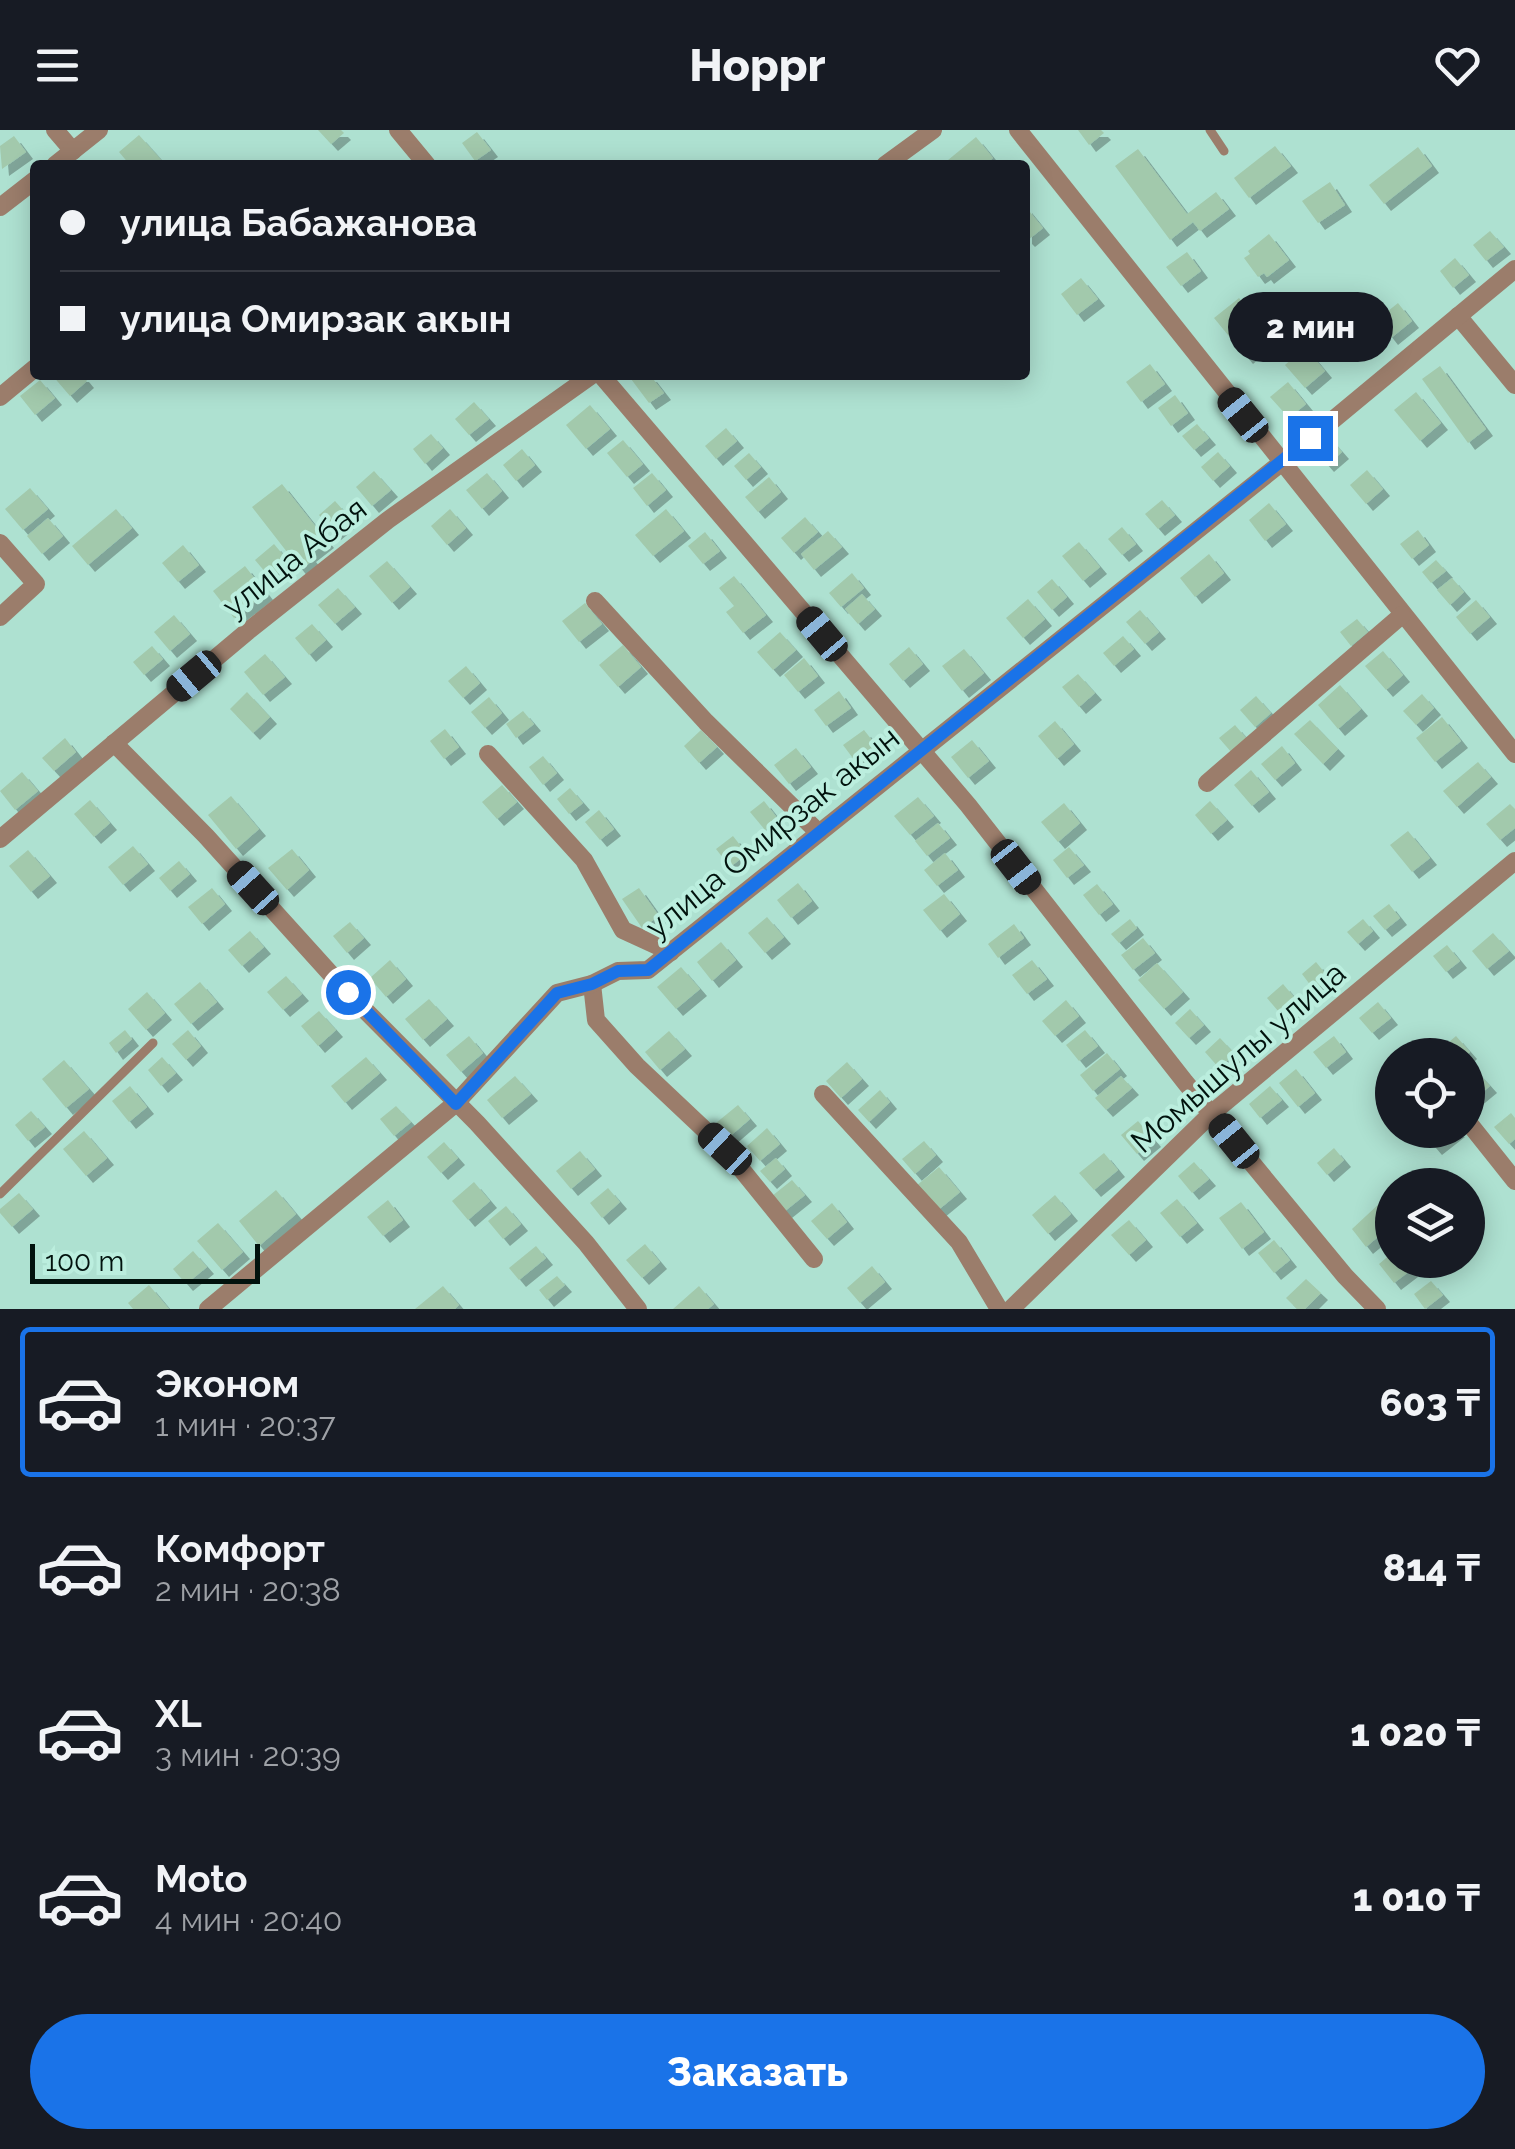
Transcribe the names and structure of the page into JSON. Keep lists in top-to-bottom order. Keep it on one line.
{"streets":{"street":["улица Абая","улица Омирзак акын","Момышулы улица"]},"scale_bar":"100 m","page":{"header":"Hoppr","banner":["улица Бабажанова","улица Омирзак акын"],"bubble":"2 мин","scale":"100 m","list":[{"name":"Эконом","note":"1 мин · 20:37","value":"603 ₸"},{"name":"Комфорт","note":"2 мин · 20:38","value":"814 ₸"},{"name":"XL","note":"3 мин · 20:39","value":"1 020 ₸"},{"name":"Moto","note":"4 мин · 20:40","value":"1 010 ₸"}],"buttons":"Заказать"}}
